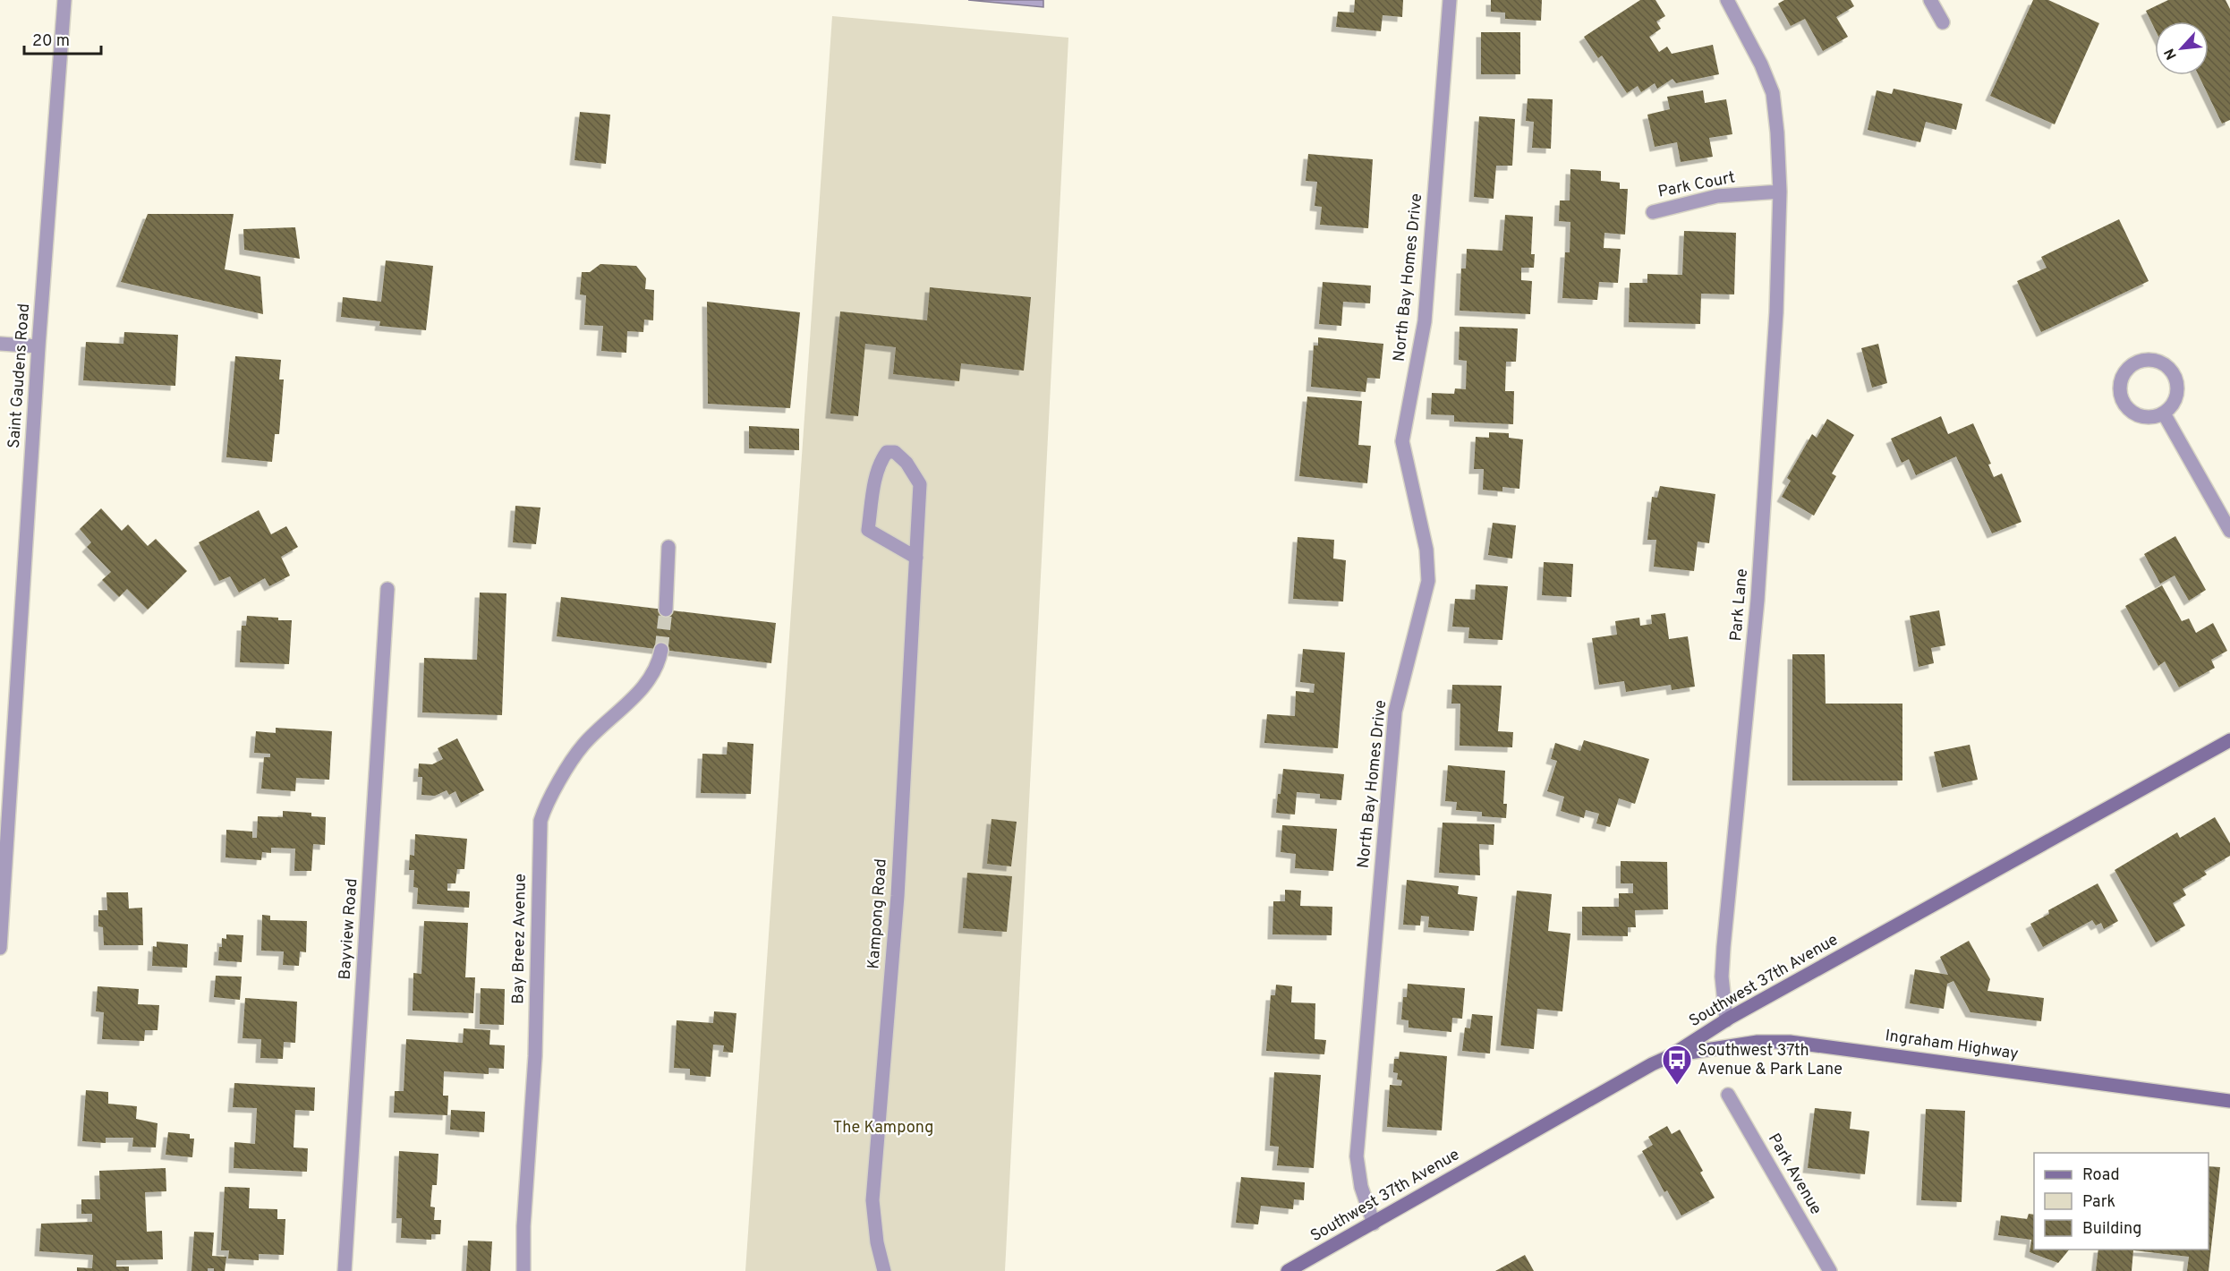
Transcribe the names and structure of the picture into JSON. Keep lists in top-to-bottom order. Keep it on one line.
{"streets":{"main road":["Southwest 37th Avenue","Ingraham Highway"],"street":["Park Court","North Bay Homes Drive","Saint Gaudens Road","Park Lane","Kampong Road","Bayview Road","Bay Breez Avenue","Park Avenue"]},"crossings":[["Park Court","Park Lane"],["North Bay Homes Drive","Southwest 37th Avenue"],["Park Lane","Southwest 37th Avenue"],["Southwest 37th Avenue","Ingraham Highway"]],"parks":["The Kampong"],"places":{"bus stop":["Southwest 37th Avenue & Park Lane"]},"legend":["Road","Park","Building"],"scale_bar":"20 m","north":"bottom left"}
